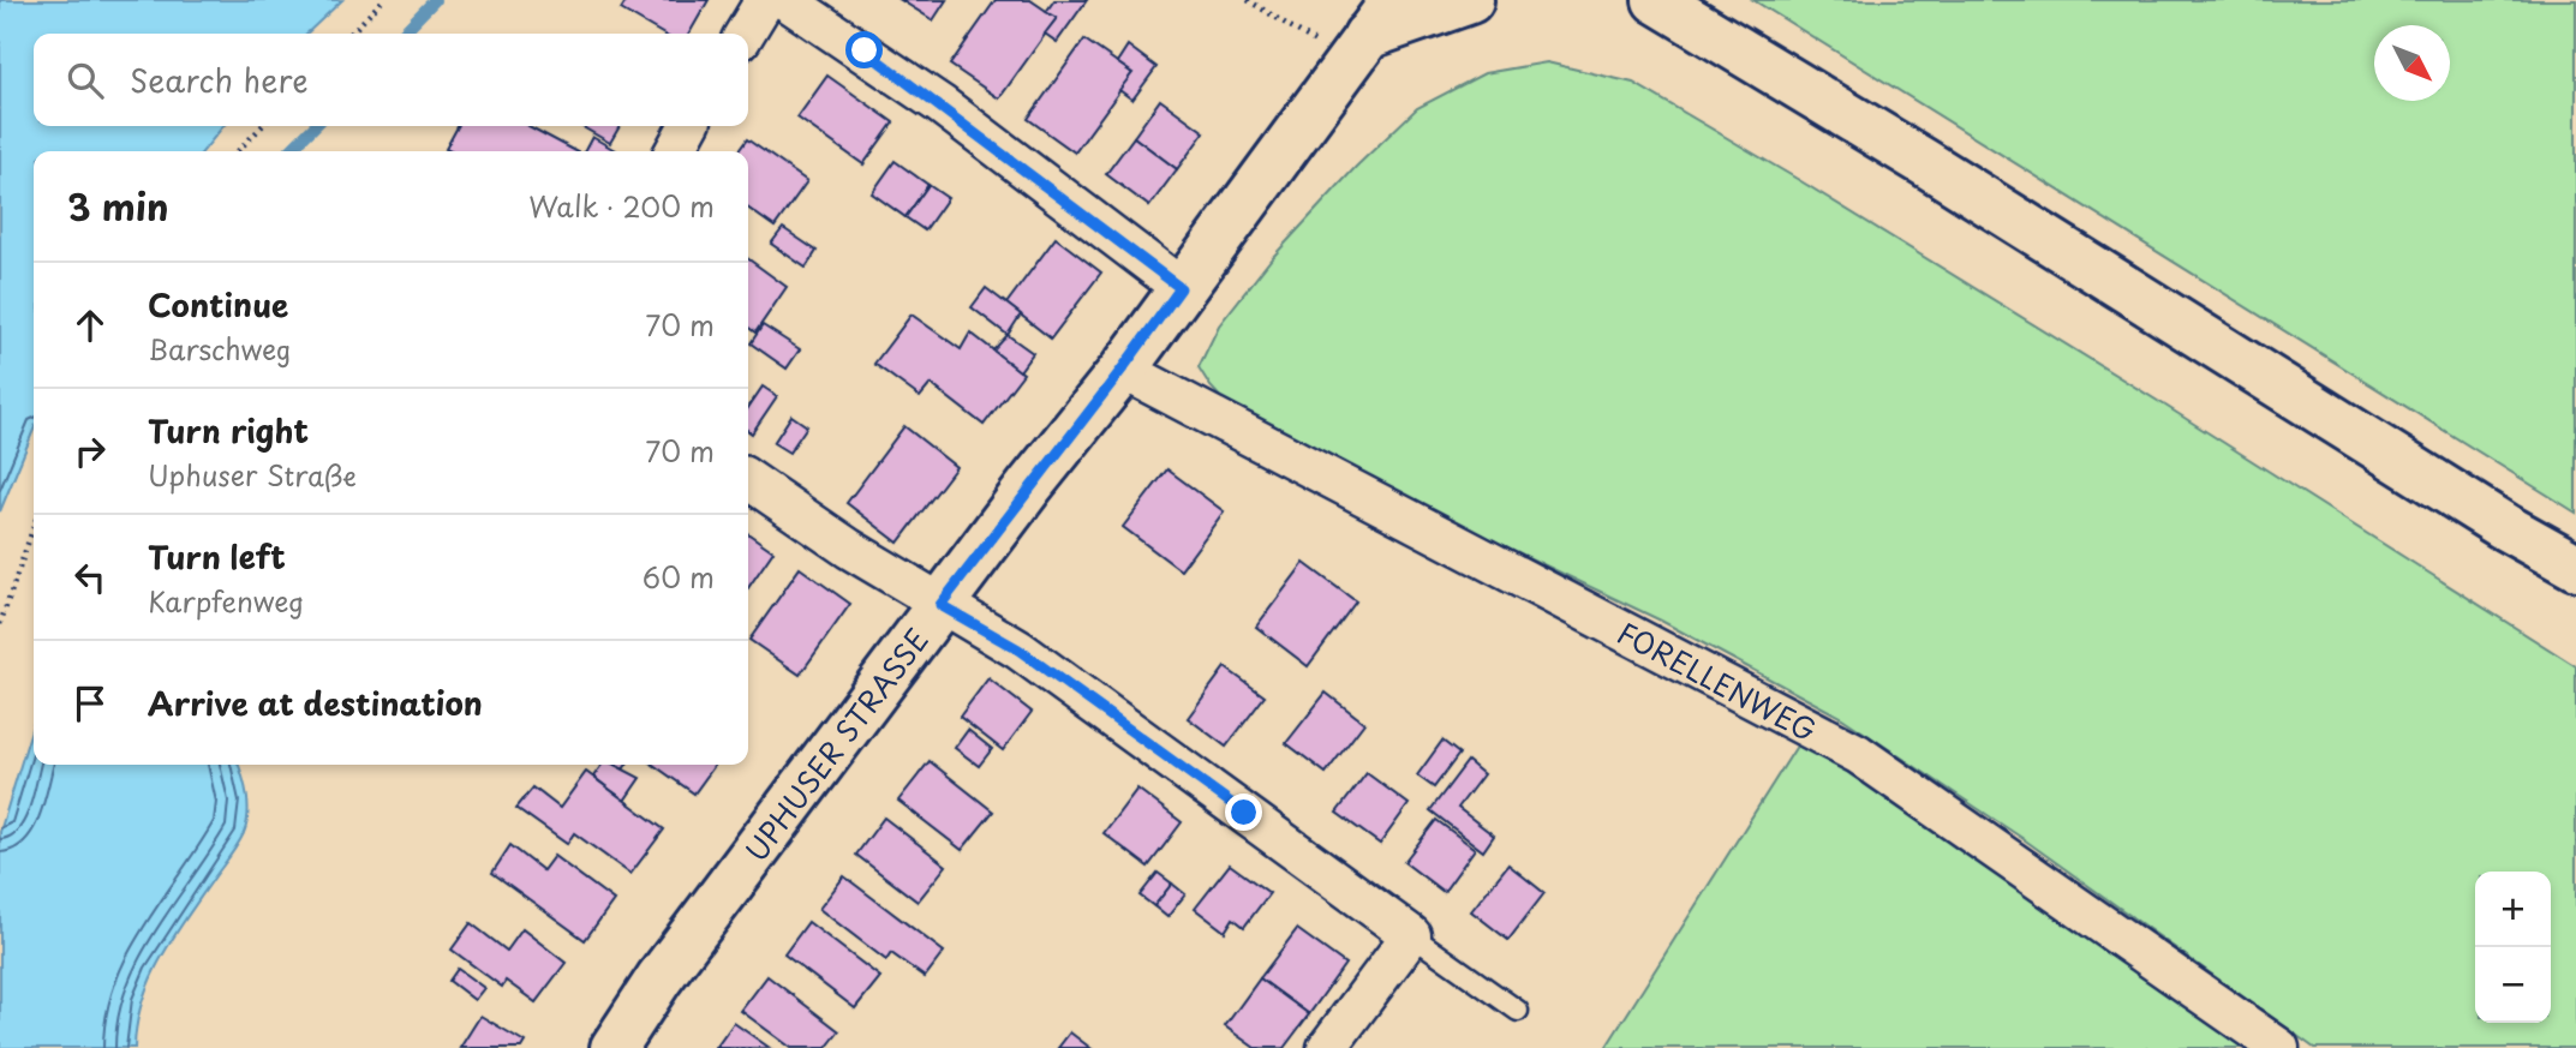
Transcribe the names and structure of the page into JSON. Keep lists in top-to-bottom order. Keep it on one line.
{"streets":{"main road":["UPHUSER STRASSE"],"street":["FORELLENWEG"]},"crossings":[["FORELLENWEG","UPHUSER STRASSE"]],"north":"bottom right","page":{"search":"Search here","heading":["3 min","Walk · 200 m"],"list":[["Continue","Barschweg","70 m"],["Turn right","Uphuser Straße","70 m"],["Turn left","Karpfenweg","60 m"],"Arrive at destination"],"map_buttons":["+","−"]}}
